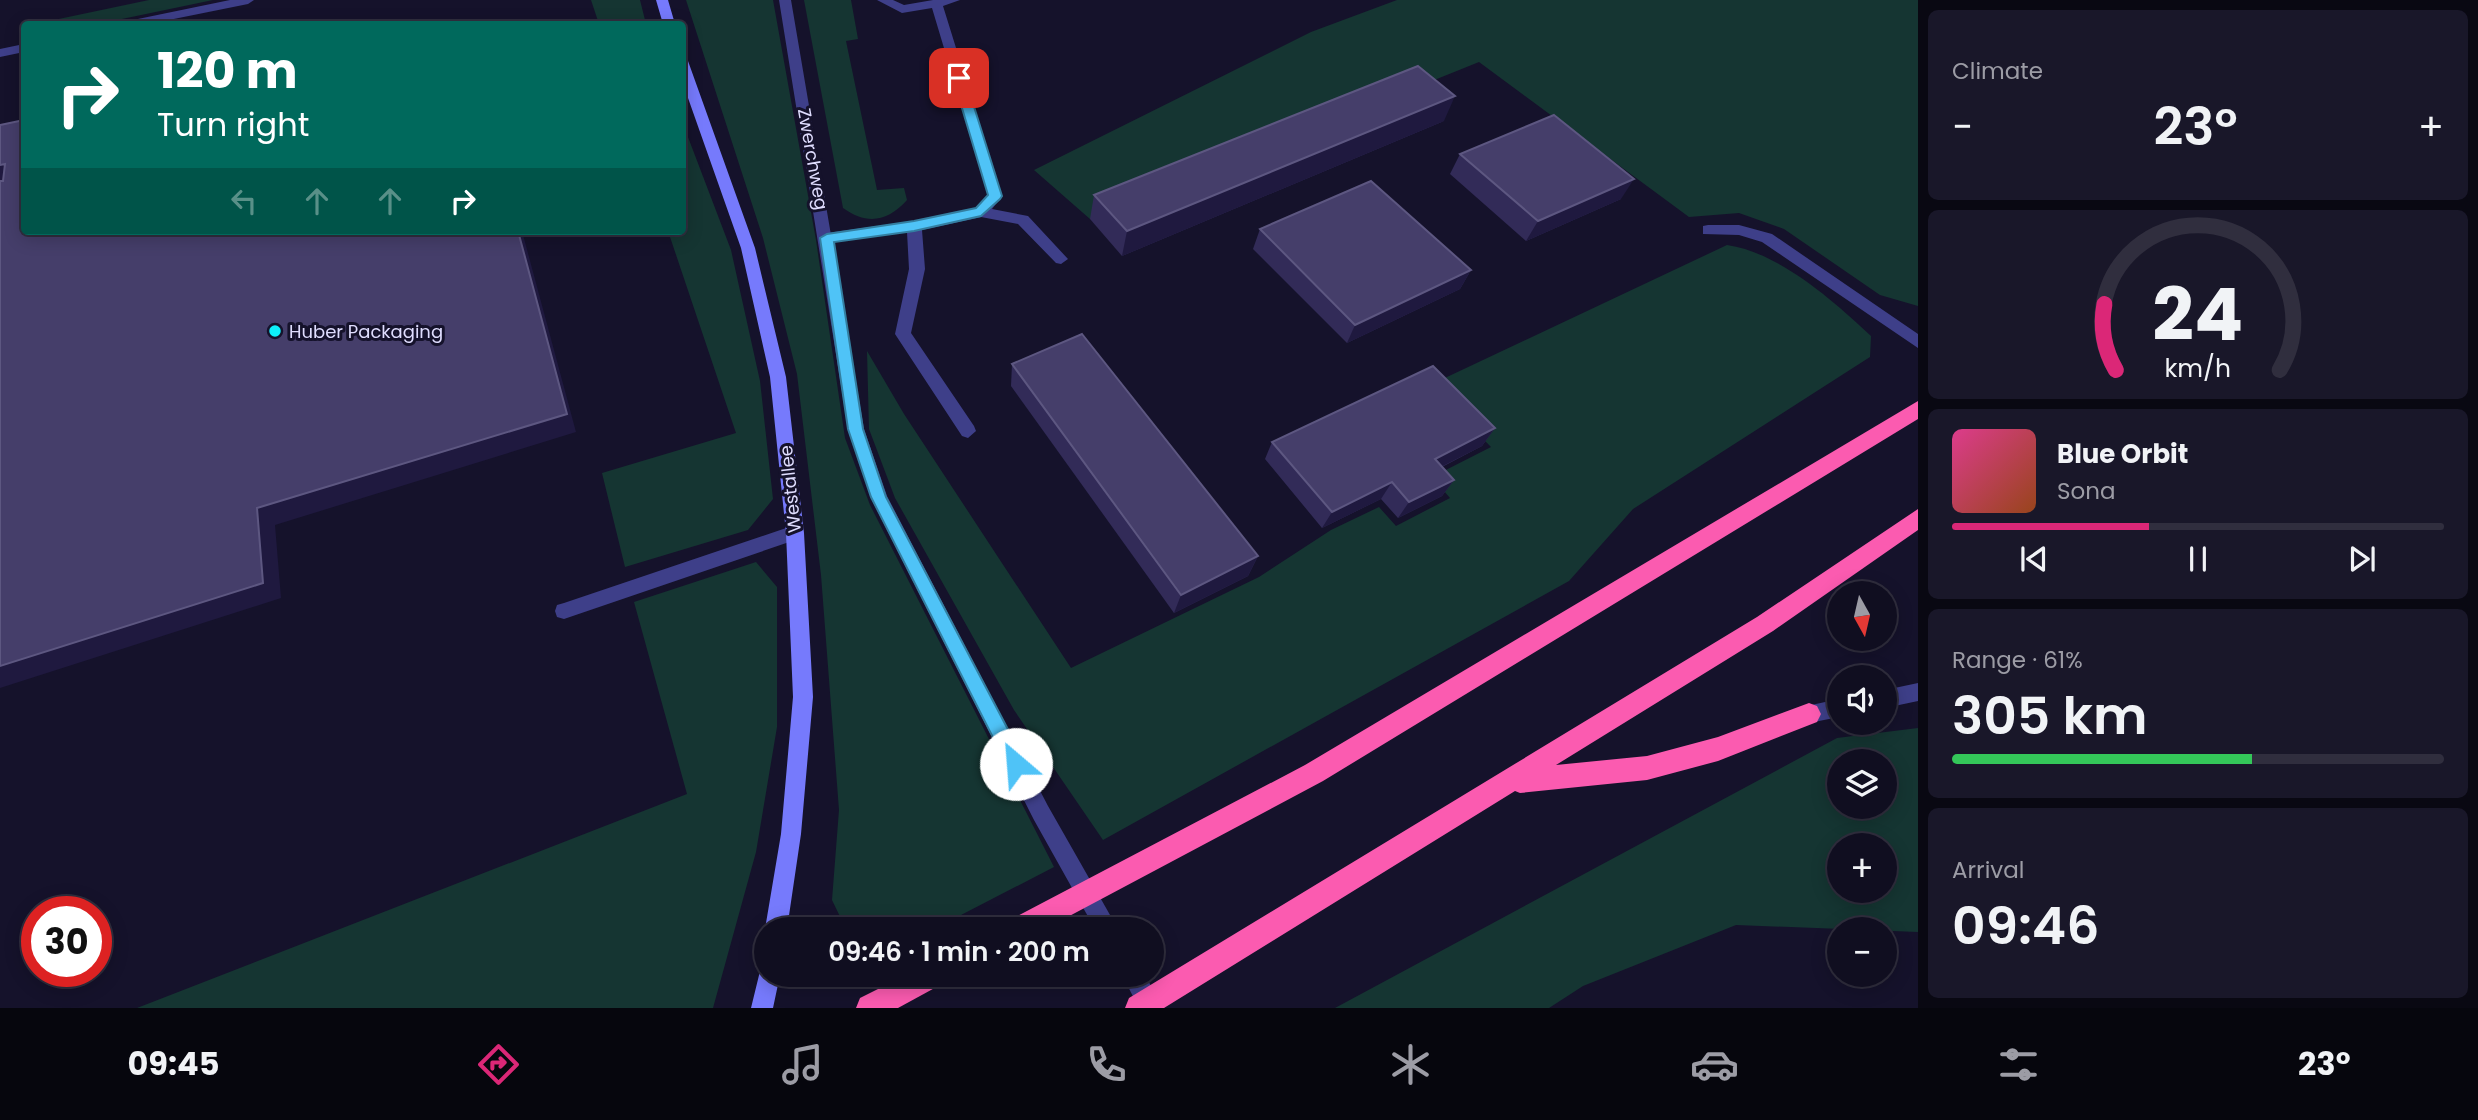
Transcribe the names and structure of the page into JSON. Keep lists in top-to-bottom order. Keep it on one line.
{"streets":{"main road":["Westallee"],"street":["Zwerchweg"]},"places":["Huber Packaging"],"north":"bottom","page":{"tile":["Climate",["Range · 61%","305 km"],["Arrival","09:46"]],"turn":["120 m","Turn right"],"heat":["−","23°","+"],"song":["Blue Orbit","Sona"],"map_buttons":["+","−"],"limit":"30","trip":"09:46 · 1 min · 200 m","tabs":["09:45","23°"],"gauge":["24","km/h"]}}
